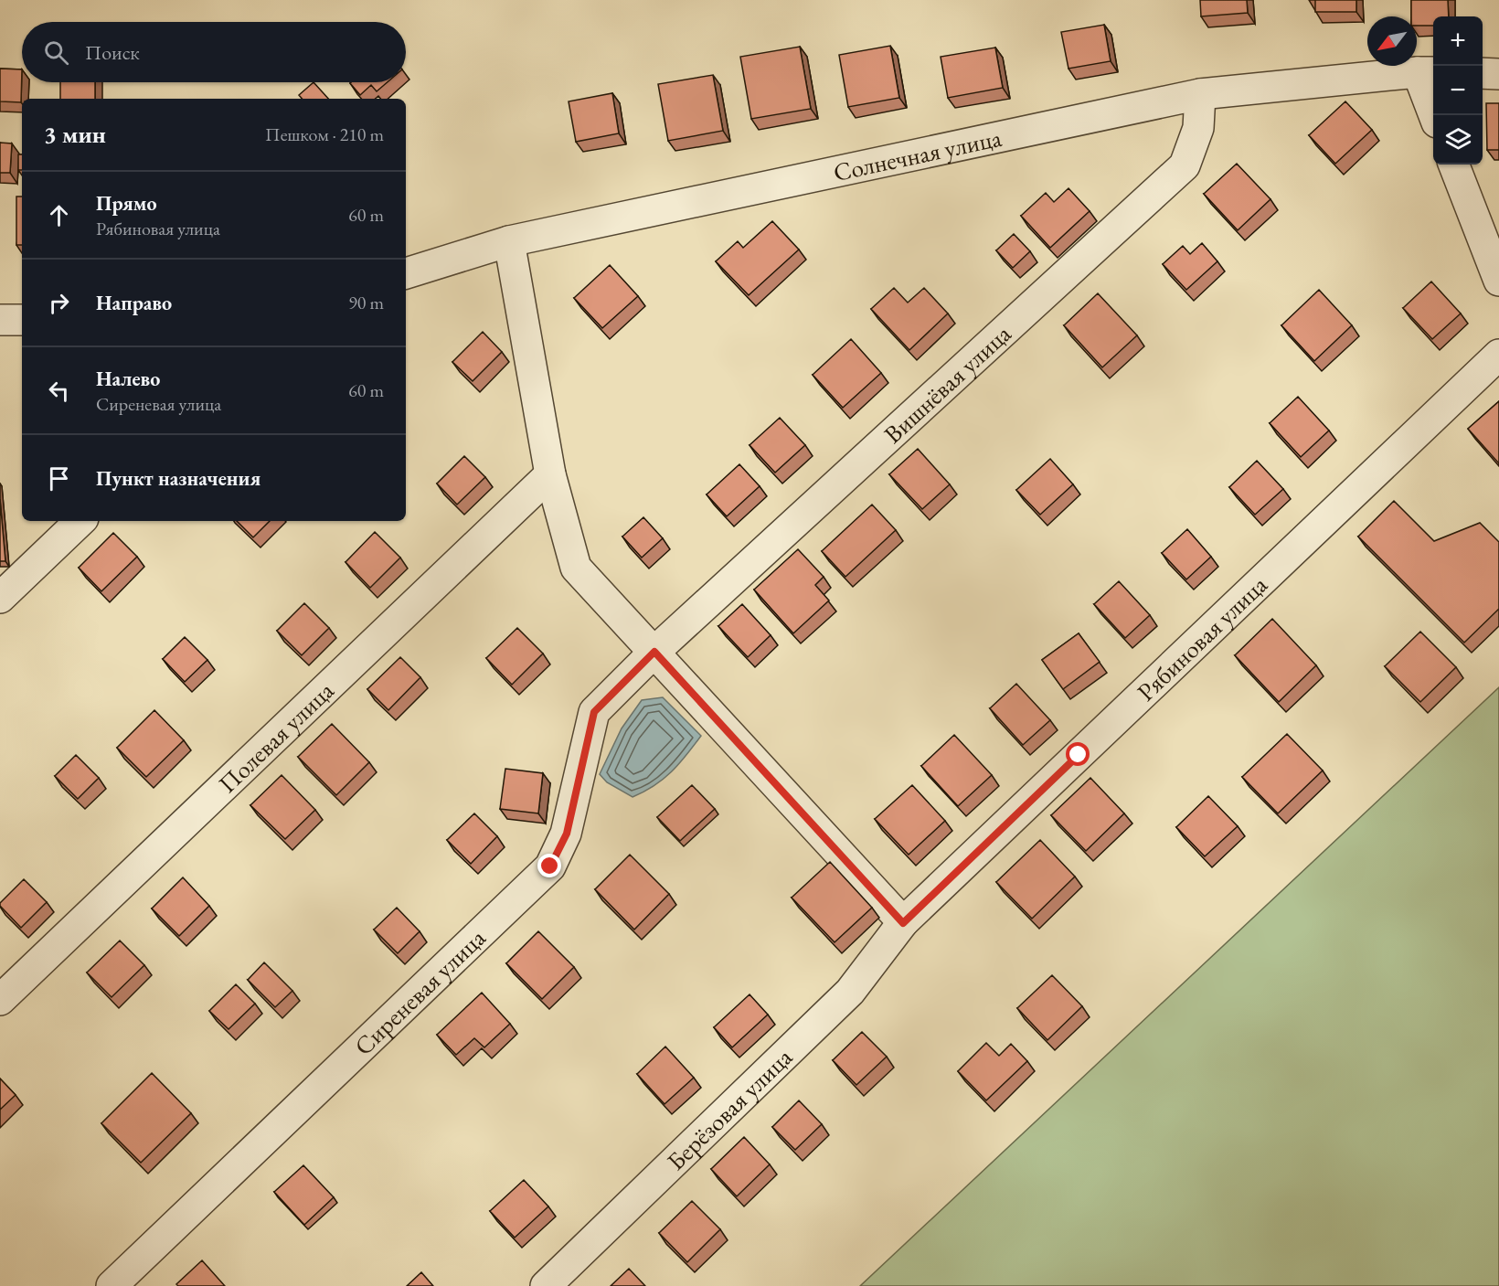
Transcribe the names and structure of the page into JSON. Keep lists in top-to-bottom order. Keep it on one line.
{"streets":{"street":["Солнечная улица","Вишнёвая улица","Рябиновая улица","Полевая улица","Сиреневая улица","Берёзовая улица"]},"crossings":[["Солнечная улица","Вишнёвая улица"],["Вишнёвая улица","Сиреневая улица"],["Рябиновая улица","Берёзовая улица"]],"north":"bottom left","page":{"map_buttons":["+","−"],"search":"Поиск","heading":["3 мин","Пешком · 210 m"],"list":[["Прямо","Рябиновая улица","60 m"],["Направо","90 m"],["Налево","Сиреневая улица","60 m"],"Пункт назначения"]}}
